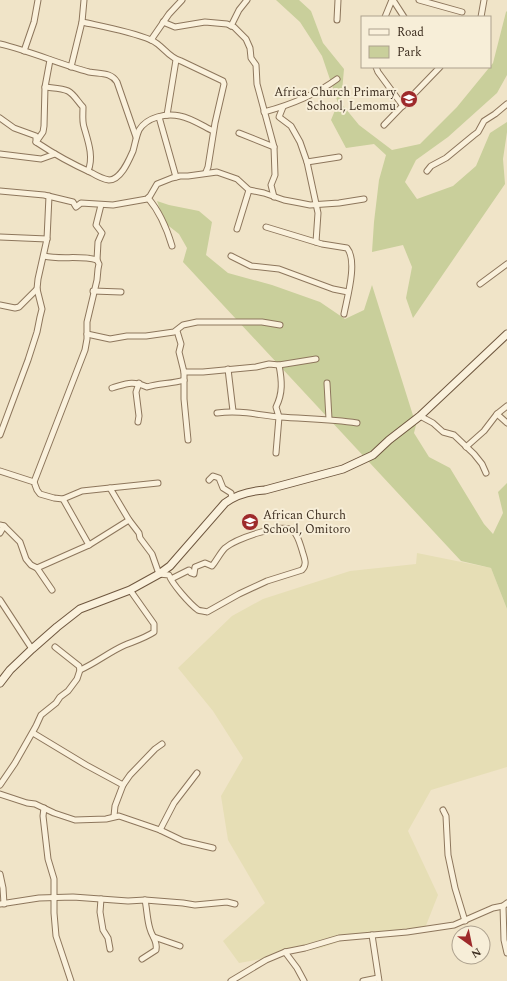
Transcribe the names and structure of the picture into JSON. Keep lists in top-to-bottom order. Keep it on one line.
{"places":{"school or university":["Africa Church Primary School, Lemomu","African Church School, Omitoro"]},"legend":["Road","Park"],"north":"bottom right"}
